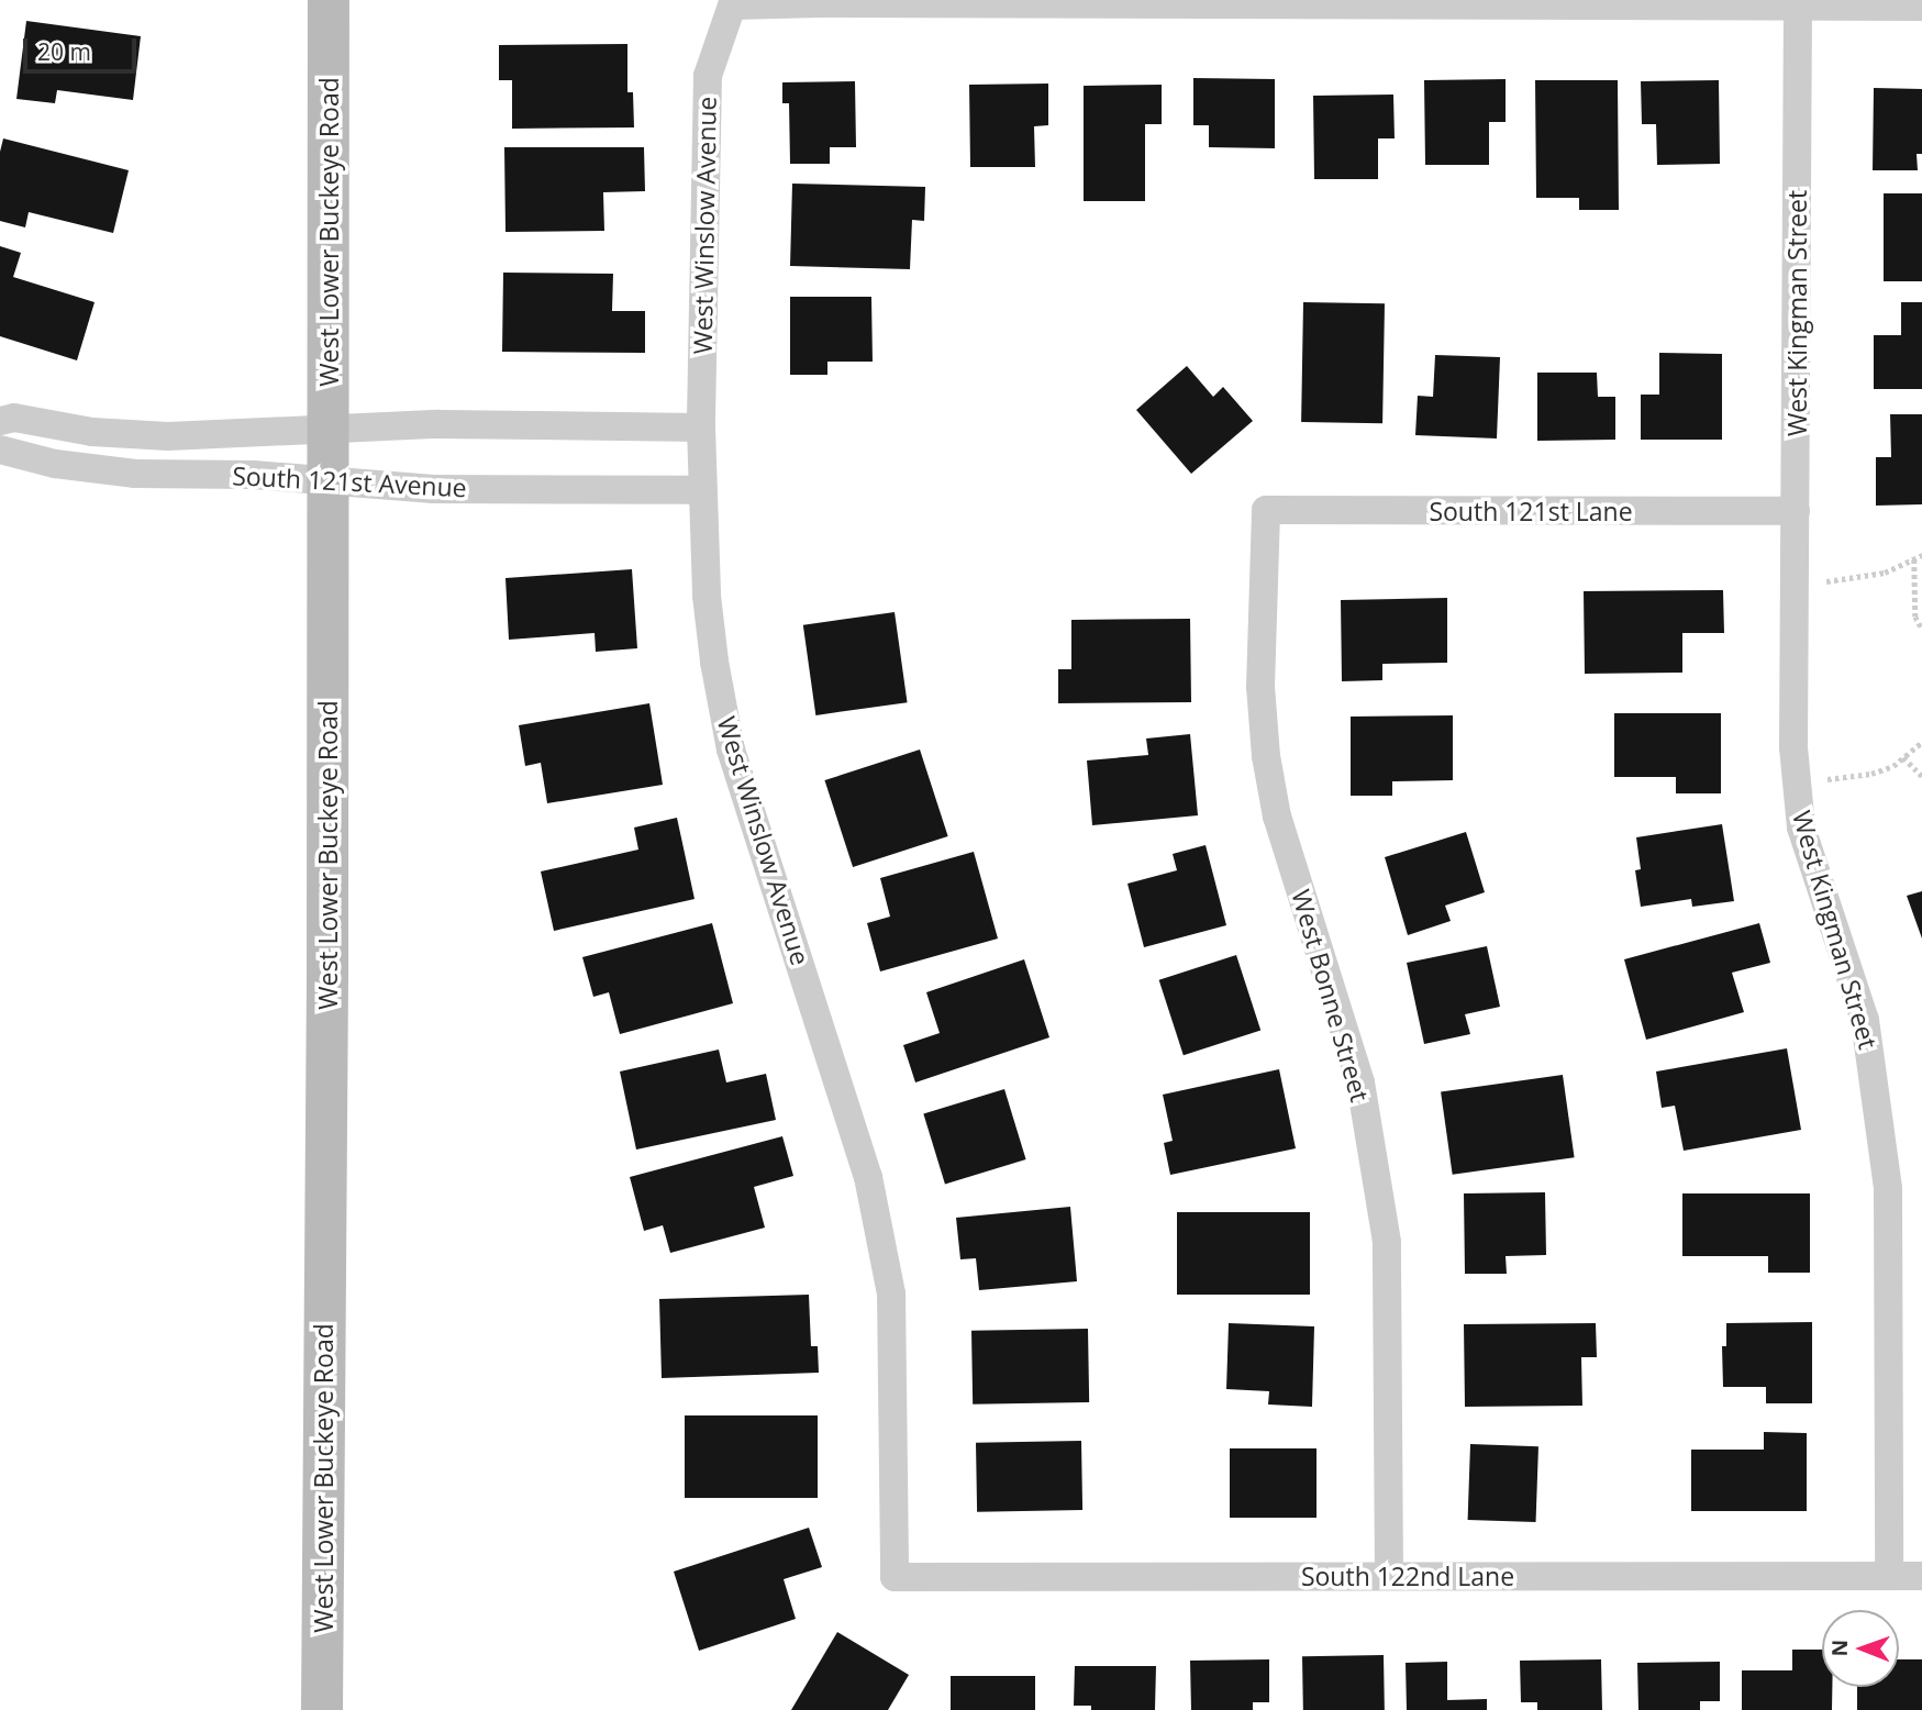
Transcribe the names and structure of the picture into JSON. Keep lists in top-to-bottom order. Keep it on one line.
{"streets":{"main road":["West Lower Buckeye Road"],"street":["West Winslow Avenue","West Kingman Street","South 121st Avenue","South 121st Lane","West Bonne Street","South 122nd Lane"]},"crossings":[["West Winslow Avenue","West Kingman Street"],["West Winslow Avenue","South 121st Avenue"],["West Winslow Avenue","South 122nd Lane"],["West Lower Buckeye Road","South 121st Avenue"],["West Kingman Street","South 121st Lane"],["West Kingman Street","South 122nd Lane"],["South 121st Lane","West Bonne Street"],["West Bonne Street","South 122nd Lane"]],"scale_bar":"20 m","north":"left"}
